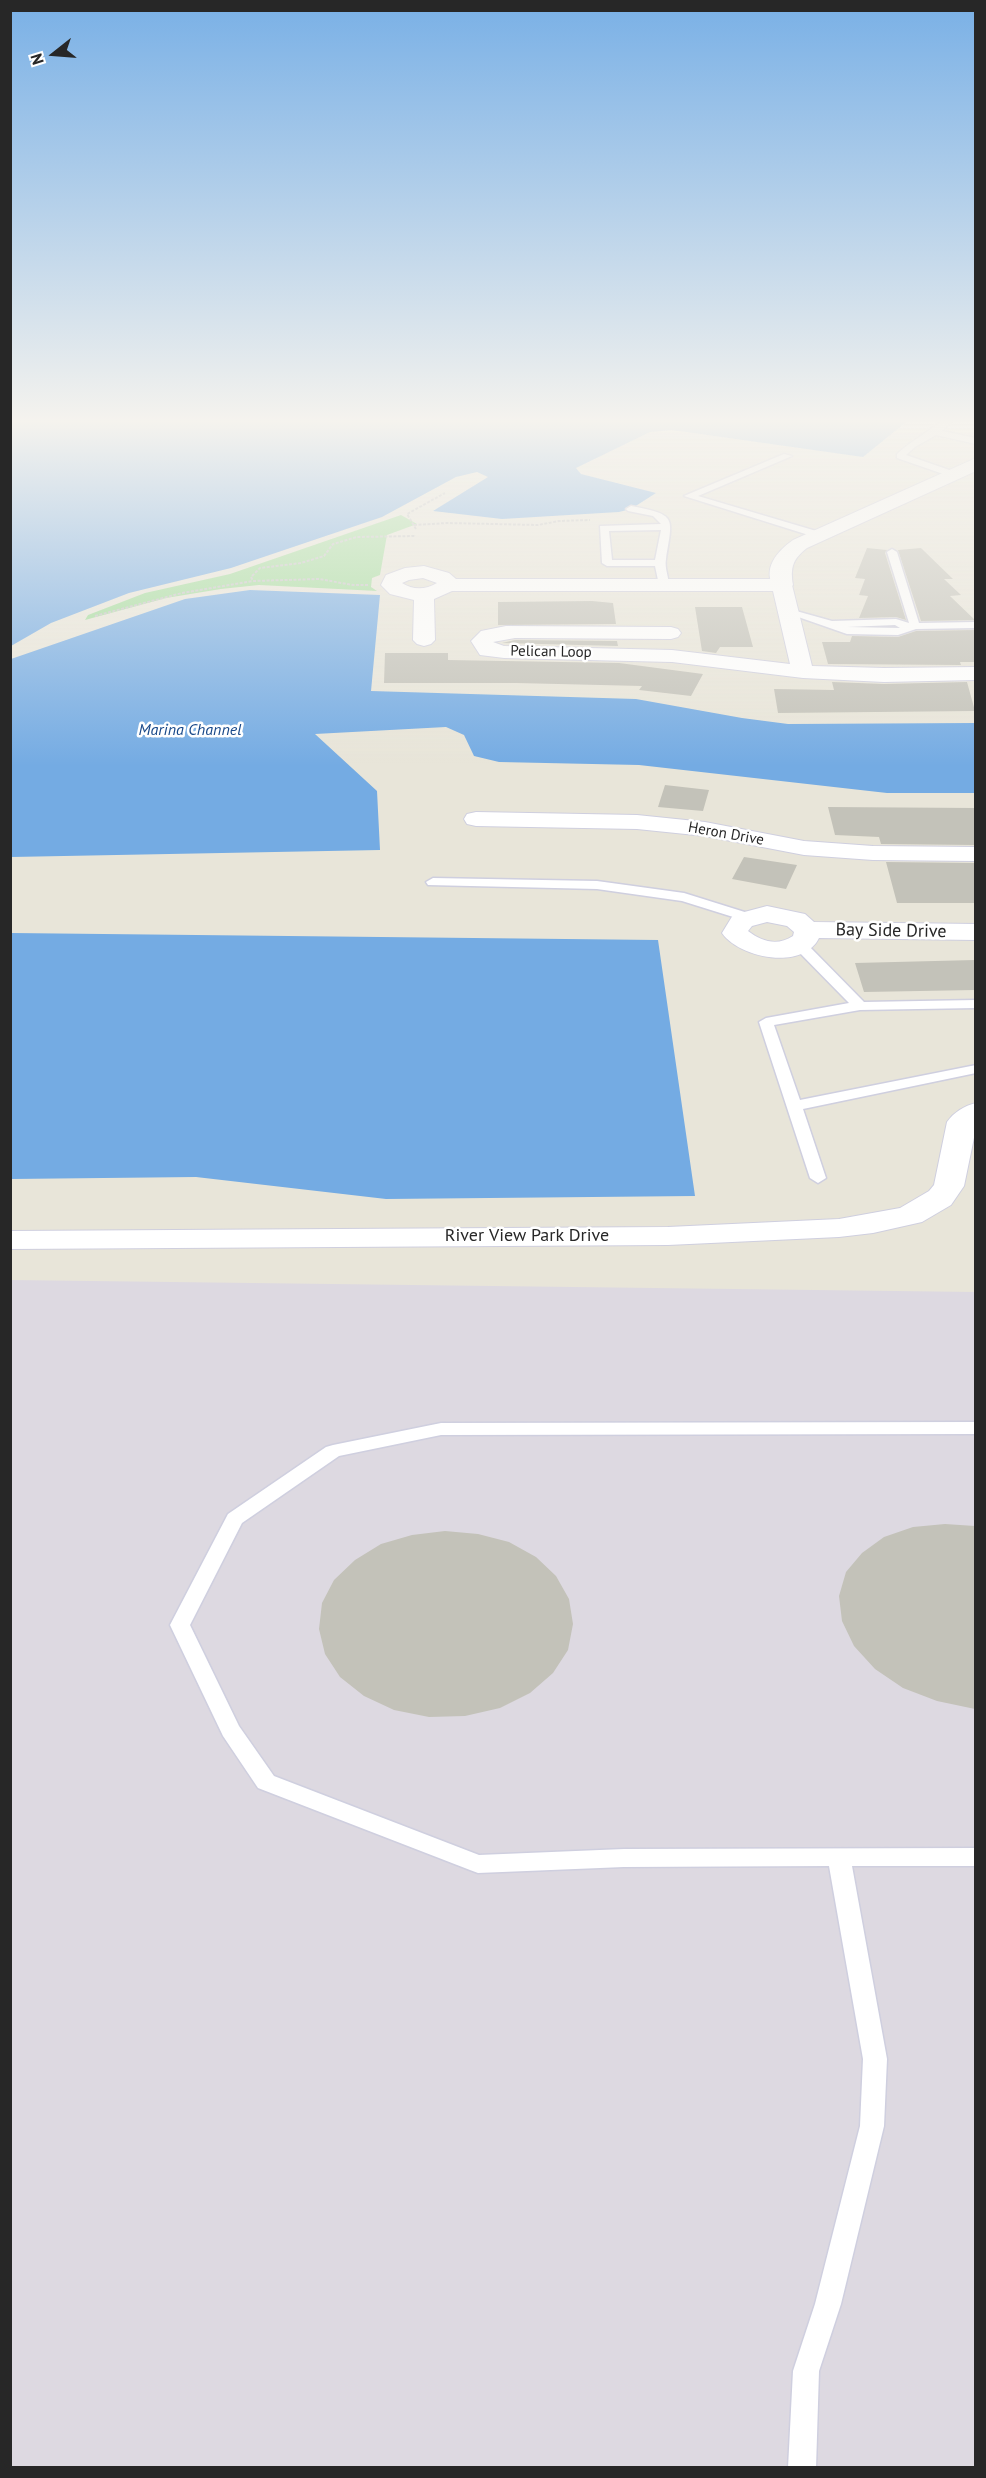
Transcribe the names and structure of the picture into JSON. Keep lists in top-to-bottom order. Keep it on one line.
{"streets":{"street":["Pelican Loop","Heron Drive","Bay Side Drive","River View Park Drive"]},"water":["Marina Channel"],"north":"left"}
